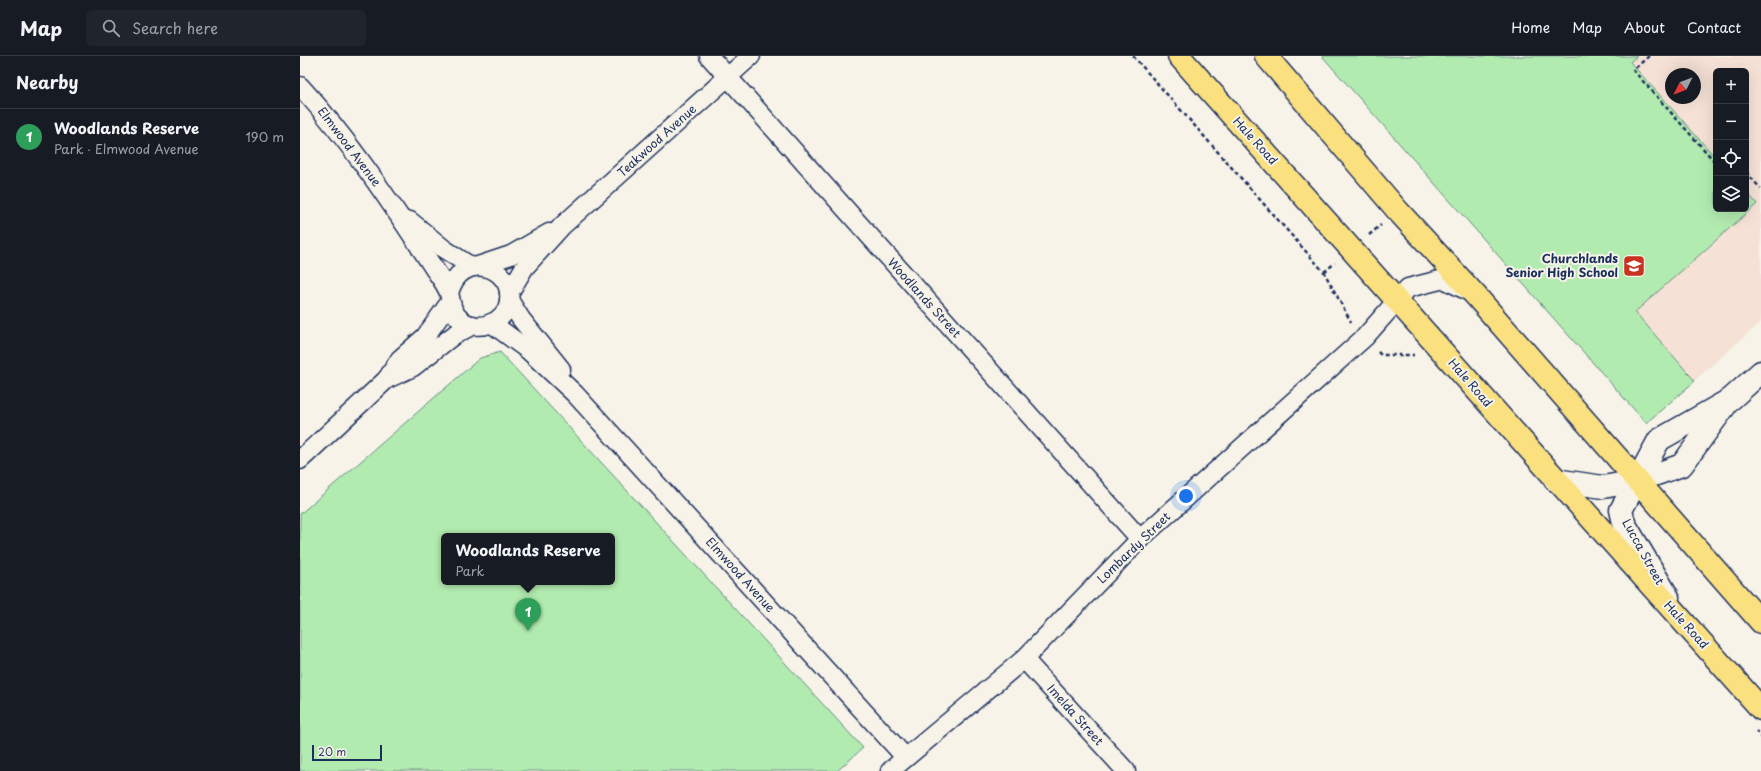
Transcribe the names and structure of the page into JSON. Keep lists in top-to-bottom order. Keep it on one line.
{"streets":{"main road":["Hale Road"],"street":["Teakwood Avenue","Elmwood Avenue","Woodlands Street","Lombardy Street","Lucca Street","Imelda Street"]},"crossings":[["Teakwood Avenue","Elmwood Avenue"],["Teakwood Avenue","Woodlands Street"],["Hale Road","Lombardy Street"],["Hale Road","Lucca Street"],["Elmwood Avenue","Lombardy Street"],["Woodlands Street","Lombardy Street"],["Lombardy Street","Imelda Street"]],"places":{"school or university":["Churchlands Senior High School"]},"scale_bar":"20 m","north":"bottom left","page":{"header":"Map","search":"Search here","nav":["Home","Map","About","Contact"],"heading":"Nearby","map_buttons":["+","−"],"list":[{"mark":"1","name":"Woodlands Reserve","note":"Park · Elmwood Avenue","value":"190 m"}],"popup":["Woodlands Reserve","Park"],"pins":"1","scale":"20 m"}}
